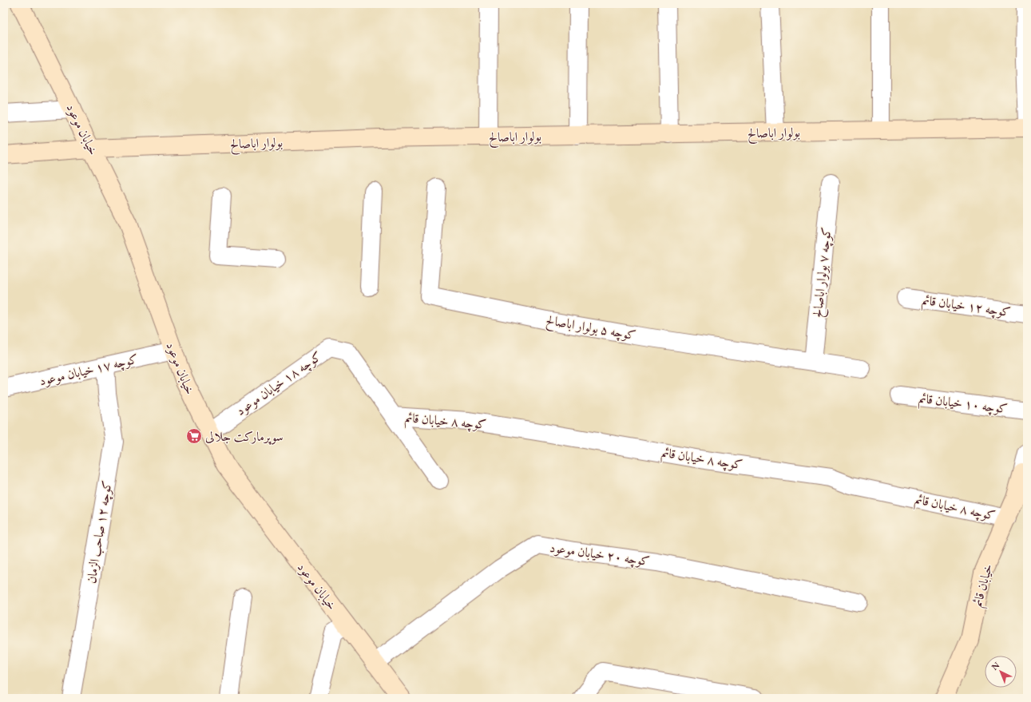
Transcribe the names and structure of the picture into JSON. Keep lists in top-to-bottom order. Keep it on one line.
{"streets":{"street":["خیابان موعود","بولوار اباصالح","کوچه ۷ بولوار اباصالح","کوچه ۱۲ خیابان قائم","کوچه ۵ بولوار اباصالح","کوچه ۱۷ خیابان موعود","کوچه ۱۸ خیابان موعود","کوچه ۱۰ خیابان قائم","کوچه ۸ خیابان قائم","کوچه ۱۲ صاحب الزمان","کوچه ۲۰ خیابان موعود","خیابان قائم"]},"crossings":[["خیابان موعود","بولوار اباصالح"],["خیابان موعود","کوچه ۱۷ خیابان موعود"],["خیابان موعود","کوچه ۱۸ خیابان موعود"],["خیابان موعود","کوچه ۲۰ خیابان موعود"],["کوچه ۷ بولوار اباصالح","کوچه ۵ بولوار اباصالح"],["کوچه ۱۷ خیابان موعود","کوچه ۱۲ صاحب الزمان"],["کوچه ۱۸ خیابان موعود","کوچه ۸ خیابان قائم"],["کوچه ۸ خیابان قائم","خیابان قائم"]],"places":{"supermarket":["سوپرمارکت جلالی"]},"north":"top left"}
